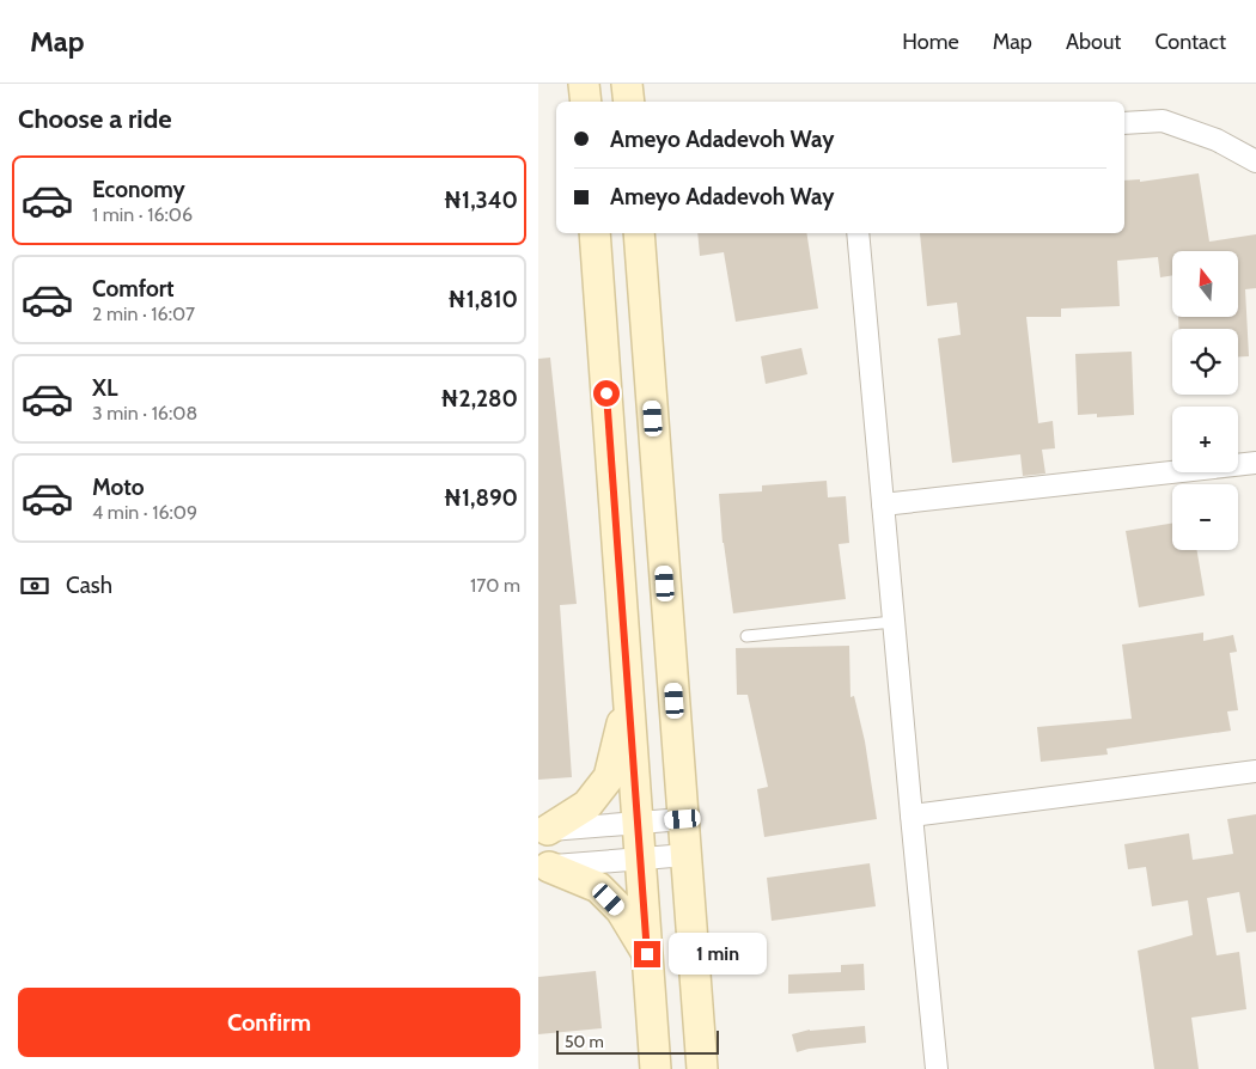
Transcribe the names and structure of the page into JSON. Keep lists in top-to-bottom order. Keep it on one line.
{"scale_bar":"50 m","north":"top","page":{"header":"Map","nav":["Home","Map","About","Contact"],"heading":"Choose a ride","banner":["Ameyo Adadevoh Way","Ameyo Adadevoh Way"],"list":[{"name":"Economy","note":"1 min · 16:06","value":"₦1,340"},{"name":"Comfort","note":"2 min · 16:07","value":"₦1,810"},{"name":"XL","note":"3 min · 16:08","value":"₦2,280"},{"name":"Moto","note":"4 min · 16:09","value":"₦1,890"}],"map_buttons":["+","−"],"pay":["Cash","170 m"],"bubble":"1 min","buttons":"Confirm","scale":"50 m"}}
